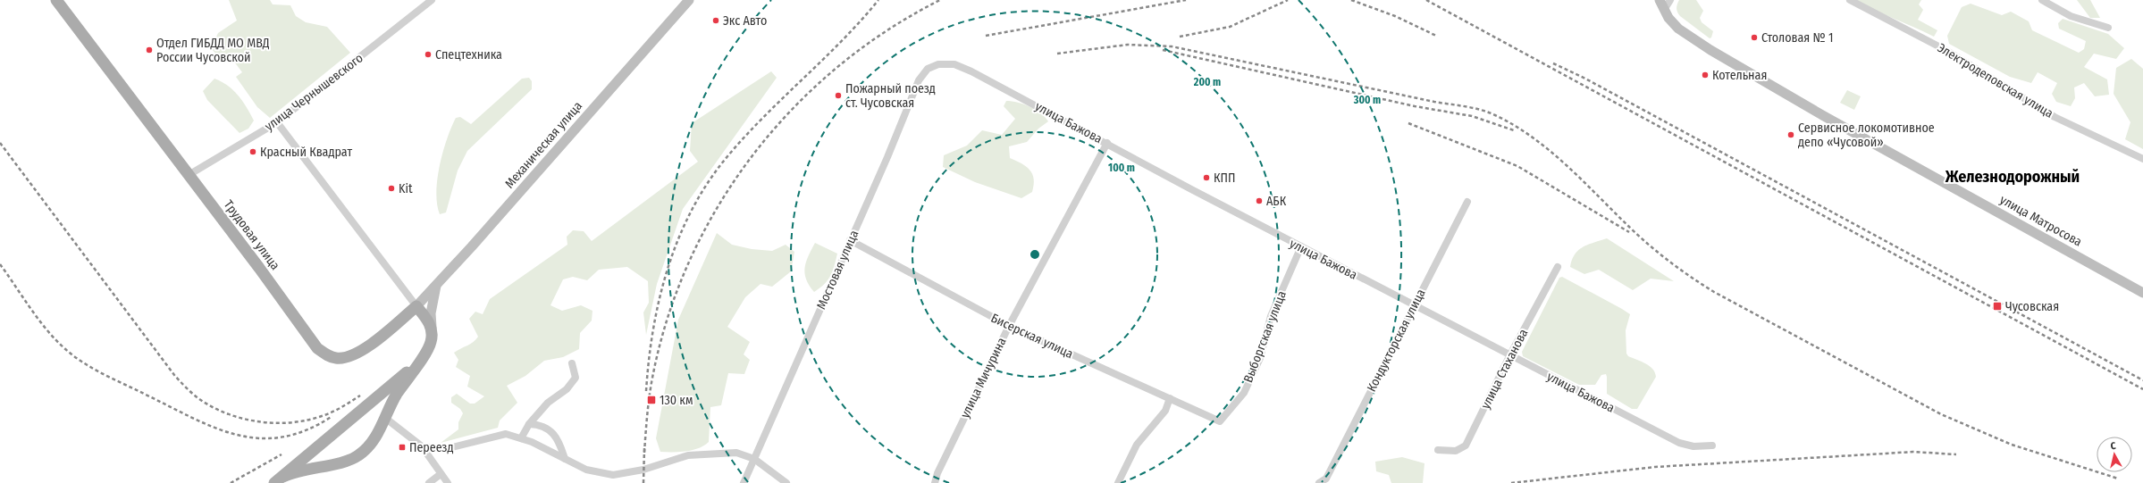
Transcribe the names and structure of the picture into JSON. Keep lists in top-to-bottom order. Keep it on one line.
{"streets":{"main road":["Трудовая улица"],"street":["Электродеповская улица","улица Чернышевского","улица Бажова","Механическая улица","улица Матросова","Мостовая улица","Бисерская улица","Выборгская улица","Кондукторская улица","улица Стаханова","улица Мичурина"]},"crossings":[["улица Чернышевского","Трудовая улица"],["улица Бажова","Мостовая улица"],["улица Бажова","Выборгская улица"],["улица Бажова","Кондукторская улица"],["улица Бажова","улица Стаханова"],["улица Бажова","улица Мичурина"],["Механическая улица","Трудовая улица"],["Мостовая улица","Бисерская улица"],["Бисерская улица","Выборгская улица"],["Бисерская улица","улица Мичурина"]],"districts":["Железнодорожный"],"places":{"other":["Экс Авто","Столовая № 1","Отдел ГИБДД МО МВД России Чусовской","Спецтехника","Котельная","Пожарный поезд ст. Чусовская","Сервисное локомотивное депо «Чусовой»","Красный Квадрат","КПП","Kit","АБК"],"transit":["Чусовская","130 км","Переезд"]},"north":"top","rings":["200 m","300 m","100 m"]}
